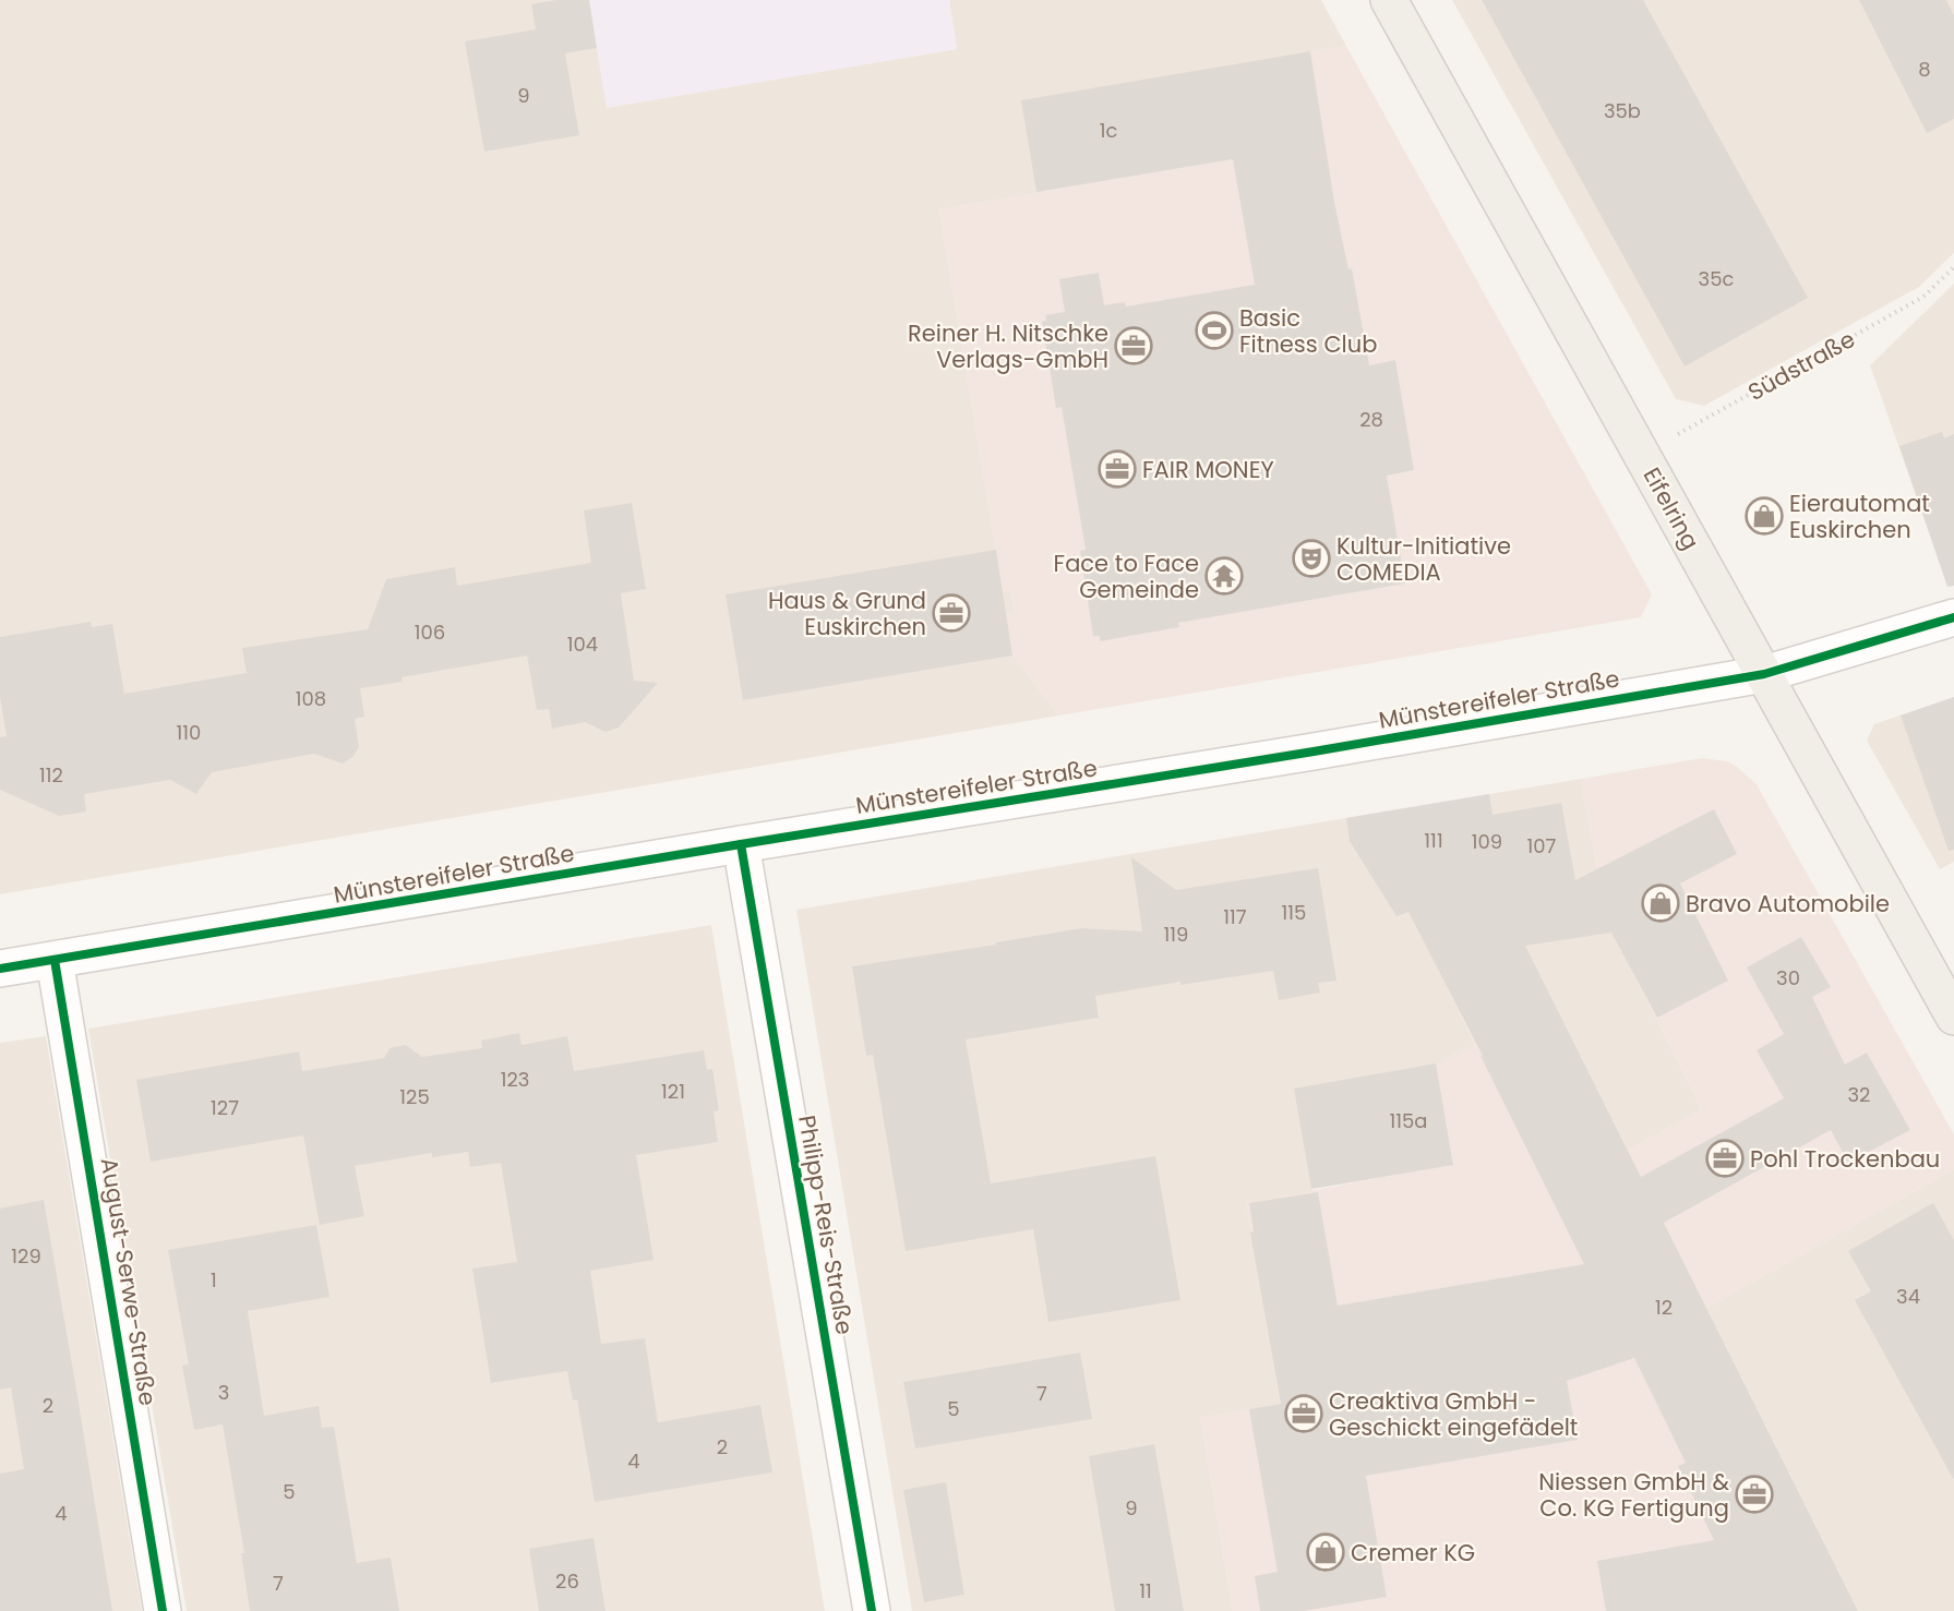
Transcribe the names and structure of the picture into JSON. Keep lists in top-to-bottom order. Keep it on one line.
{"streets":{"main road":["Eifelring"],"street":["Münstereifeler Straße","Philipp-Reis-Straße","August-Serwe-Straße"],"path":["Südstraße"]},"crossings":[["Südstraße","Eifelring"],["Eifelring","Münstereifeler Straße"],["Münstereifeler Straße","Philipp-Reis-Straße"],["Münstereifeler Straße","August-Serwe-Straße"]],"places":{"sports":["Basic Fitness Club"],"office":["Reiner H. Nitschke Verlags-GmbH","FAIR MONEY","Haus & Grund Euskirchen","Pohl Trockenbau","Creaktiva GmbH - Geschickt eingefädelt","Niessen GmbH & Co. KG Fertigung"],"shop":["Eierautomat Euskirchen","Bravo Automobile","Cremer KG"],"theatre":["Kultur-Initiative COMEDIA"],"temple":["Face to Face Gemeinde"]},"house_numbers":["8","9","35b","1c","35c","28","106","104","108","110","112","111","109","107","115","117","119","30","123","121","32","125","127","115a","129","1","34","12","3","7","2","5","2","4","5","9","4","26","7","11"]}
